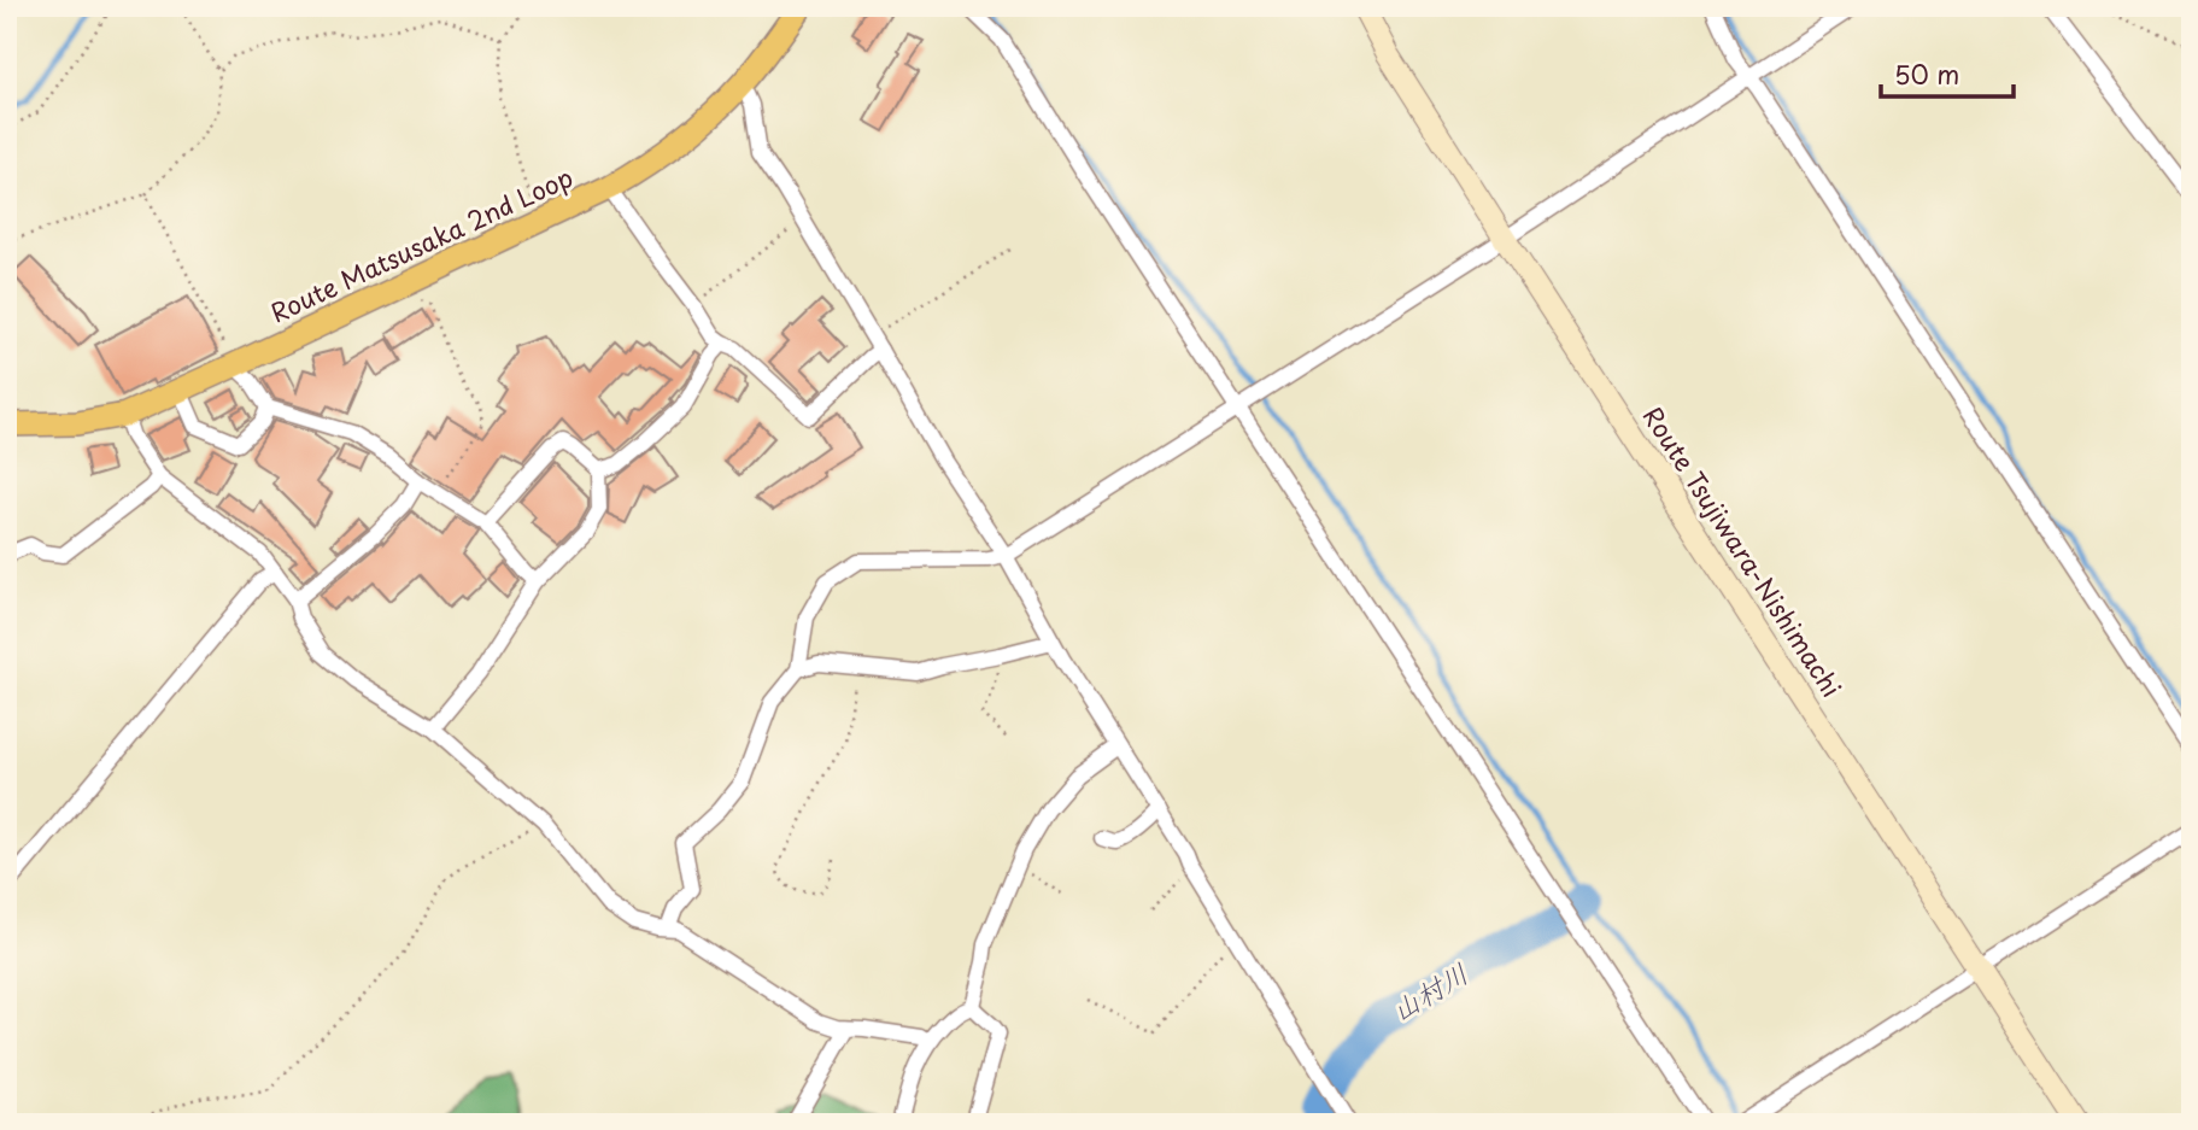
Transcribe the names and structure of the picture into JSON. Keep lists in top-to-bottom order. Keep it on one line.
{"streets":{"main road":["Route Matsusaka 2nd Loop","Route Tsujiwara-Nishimachi"]},"water":["山村川"],"scale_bar":"50 m"}
